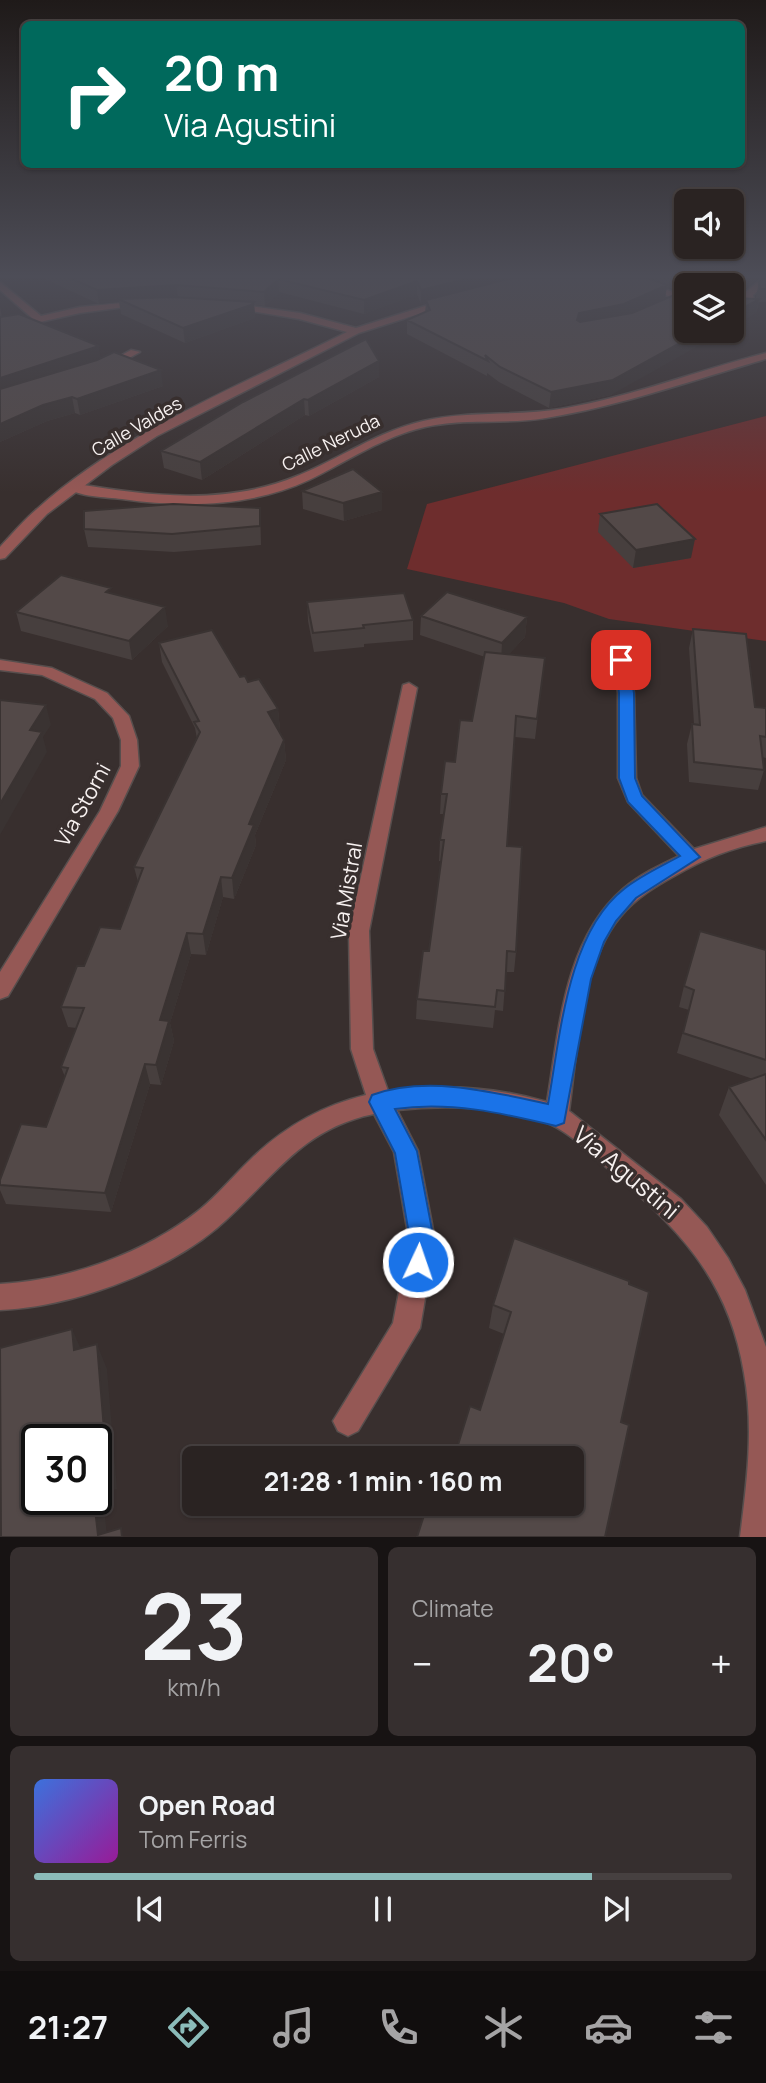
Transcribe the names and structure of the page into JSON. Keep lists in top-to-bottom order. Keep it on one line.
{"streets":{"street":["Calle Valdes","Calle Neruda","Via Storni","Via Mistral","Via Agustini"]},"crossings":[["Calle Valdes","Calle Neruda"],["Via Mistral","Via Agustini"]],"page":{"turn":["20 m","Via Agustini"],"limit":"30","trip":"21:28 · 1 min · 160 m","tile":[["23","km/h"],"Climate"],"heat":["−","20°","+"],"song":["Open Road","Tom Ferris"],"tabs":"21:27"}}
